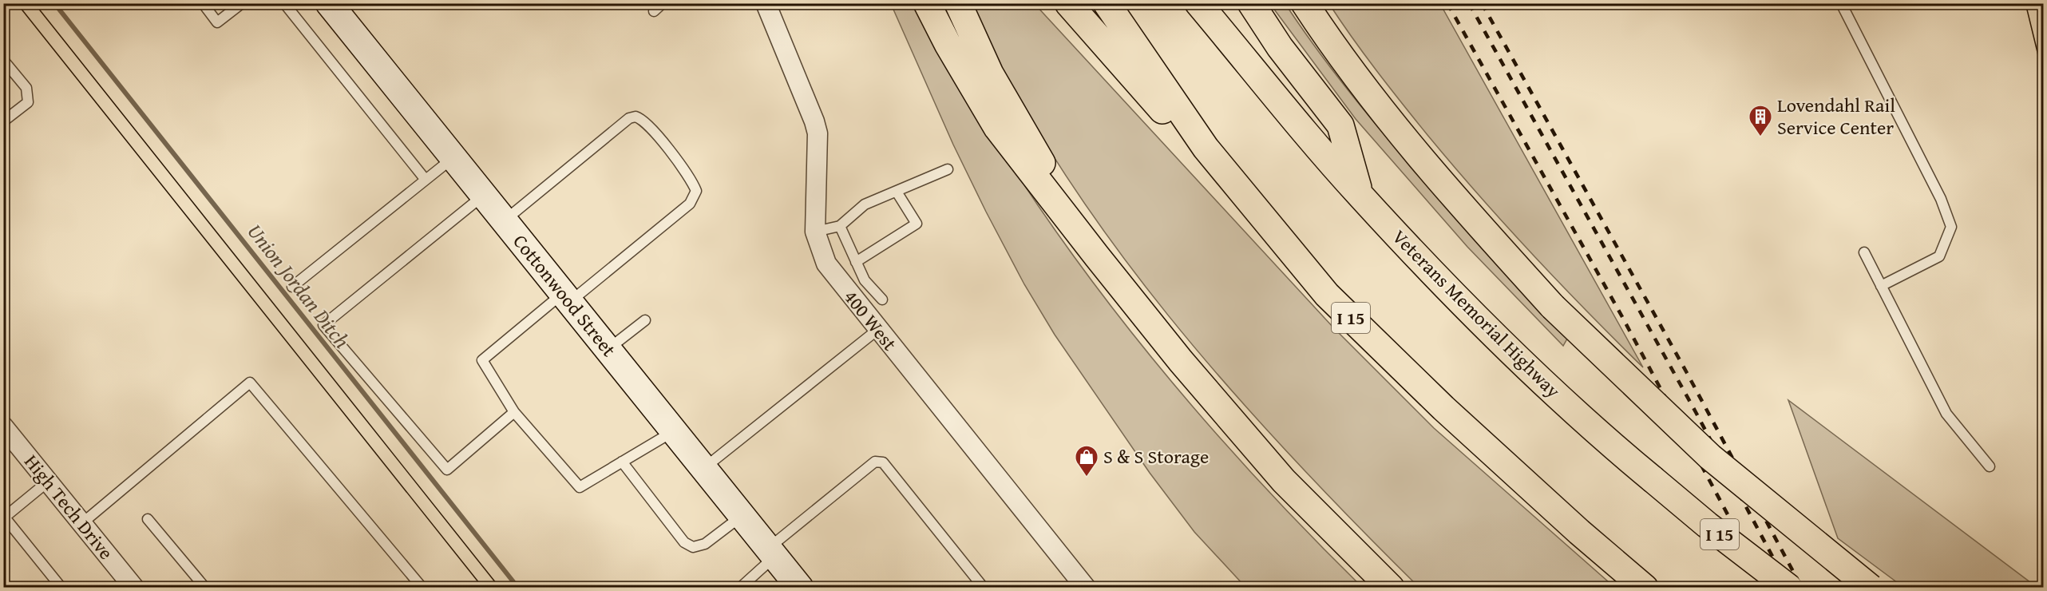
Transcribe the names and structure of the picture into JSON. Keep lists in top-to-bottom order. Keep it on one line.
{"streets":{"highway":["Veterans Memorial Highway","I 15"],"street":["Cottonwood Street","400 West","High Tech Drive"]},"water":["Union Jordan Ditch"],"places":{"building":["Lovendahl Rail Service Center"],"shop":["S & S Storage"]}}
